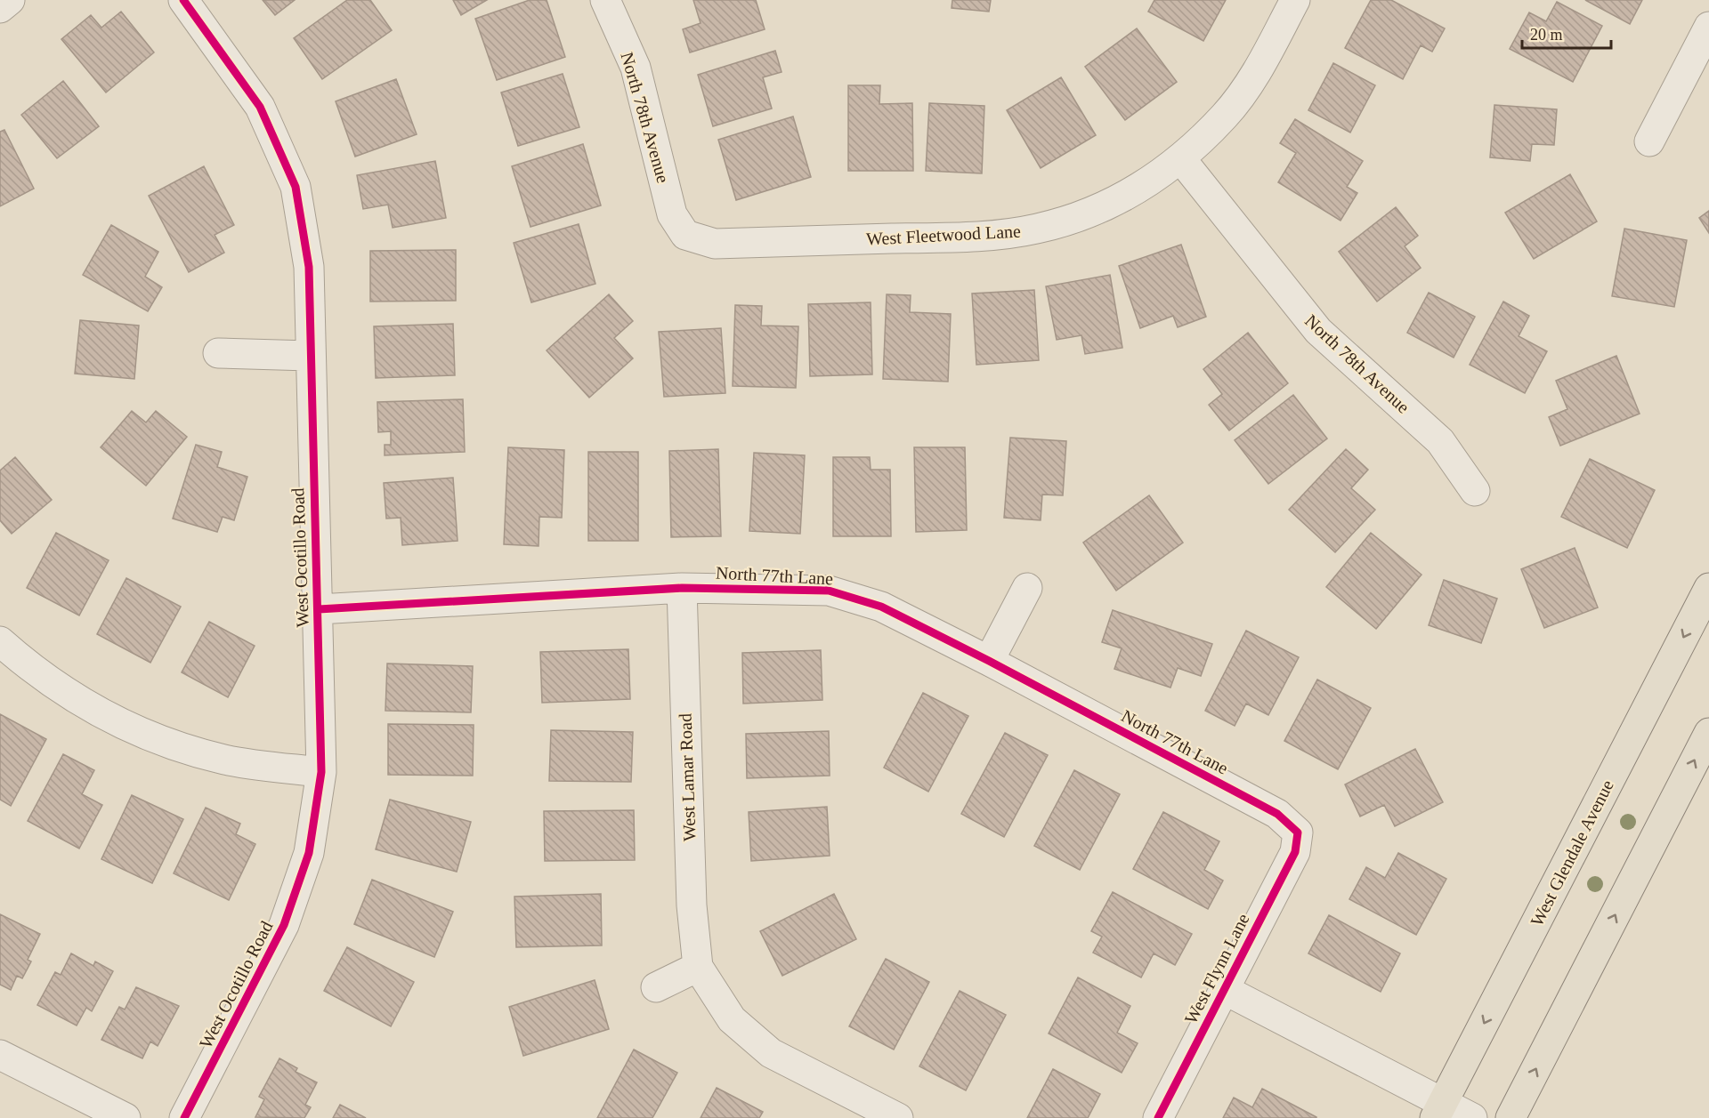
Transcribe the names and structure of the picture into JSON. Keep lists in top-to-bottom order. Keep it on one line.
{"streets":{"main road":["West Glendale Avenue"],"street":["North 78th Avenue","West Fleetwood Lane","West Ocotillo Road","North 77th Lane","West Lamar Road","West Flynn Lane"]},"crossings":[["North 78th Avenue","West Fleetwood Lane"],["West Ocotillo Road","North 77th Lane"],["North 77th Lane","West Lamar Road"],["North 77th Lane","West Flynn Lane"]],"scale_bar":"20 m"}
